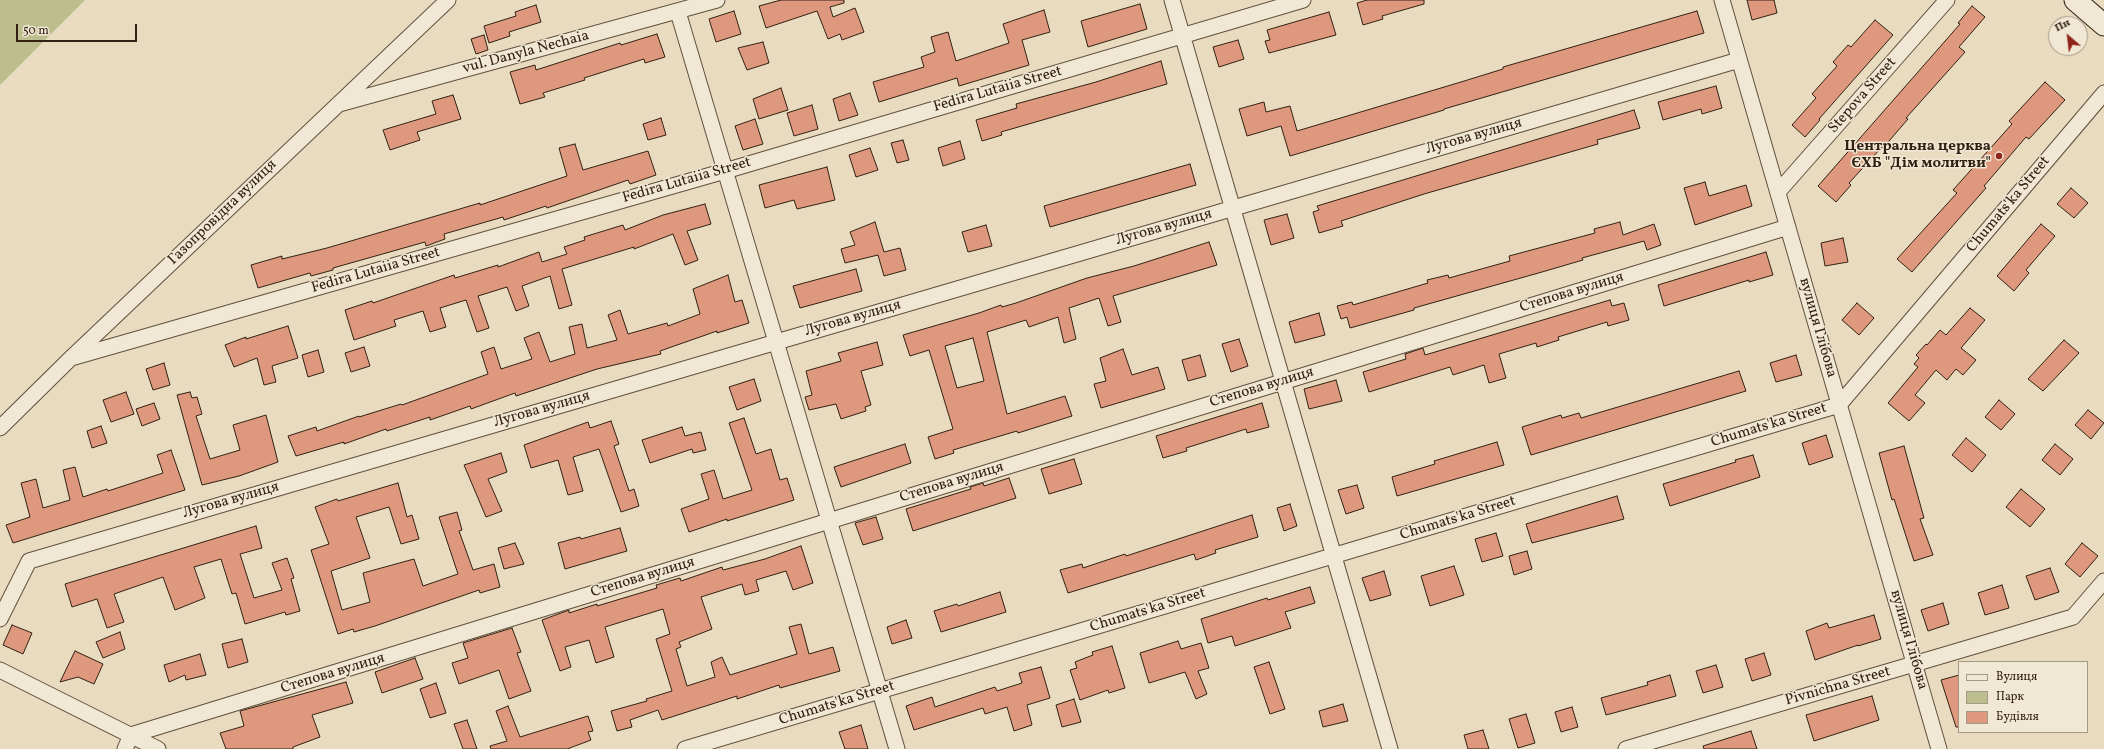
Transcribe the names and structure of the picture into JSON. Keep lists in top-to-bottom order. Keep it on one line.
{"streets":{"street":["vul. Danyla Nechaia","Fedira Lutaiia Street","Stepova Street","Лугова вулиця","Chumats'ka Street","Газопровідна вулиця","Степова вулиця","вулиця Глібова","Pivnichna Street"]},"crossings":[["vul. Danyla Nechaia","Газопровідна вулиця"],["Fedira Lutaiia Street","Газопровідна вулиця"],["Stepova Street","вулиця Глібова"],["Лугова вулиця","вулиця Глібова"],["Chumats'ka Street","вулиця Глібова"],["Степова вулиця","вулиця Глібова"],["вулиця Глібова","Pivnichna Street"]],"places":["Центральна церква ЄХБ \"Дім молитви\""],"legend":["Вулиця","Парк","Будівля"],"scale_bar":"50 m","north":"top left"}
